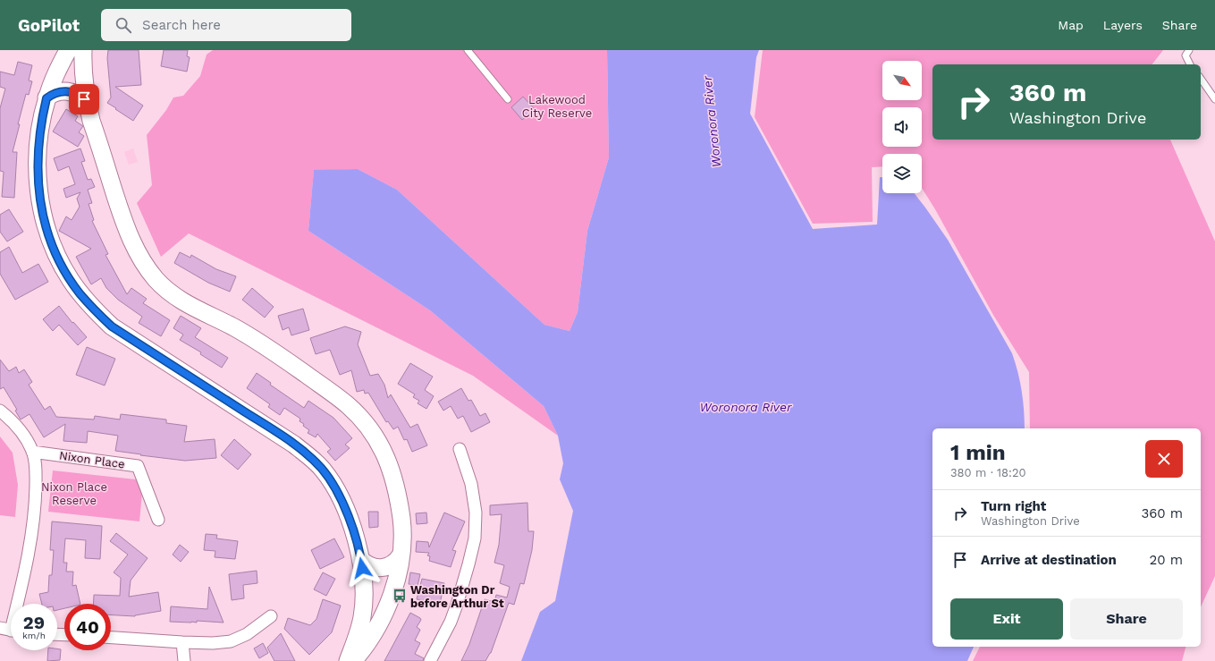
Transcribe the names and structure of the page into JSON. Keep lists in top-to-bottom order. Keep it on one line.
{"streets":{"street":["Nixon Place"]},"water":["Woronora River"],"parks":["Lakewood City Reserve","Nixon Place Reserve"],"places":{"bus stop":["Washington Dr before Arthur St"]},"north":"bottom right","page":{"header":"GoPilot","search":"Search here","nav":["Map","Layers","Share"],"turn":["360 m","Washington Drive"],"heading":["1 min","380 m · 18:20"],"list":[{"name":"Turn right","note":"Washington Drive","value":"360 m"},{"name":"Arrive at destination","value":"20 m"}],"buttons":["Exit","Share"],"speed":"29 km/h","limit":"40"}}
